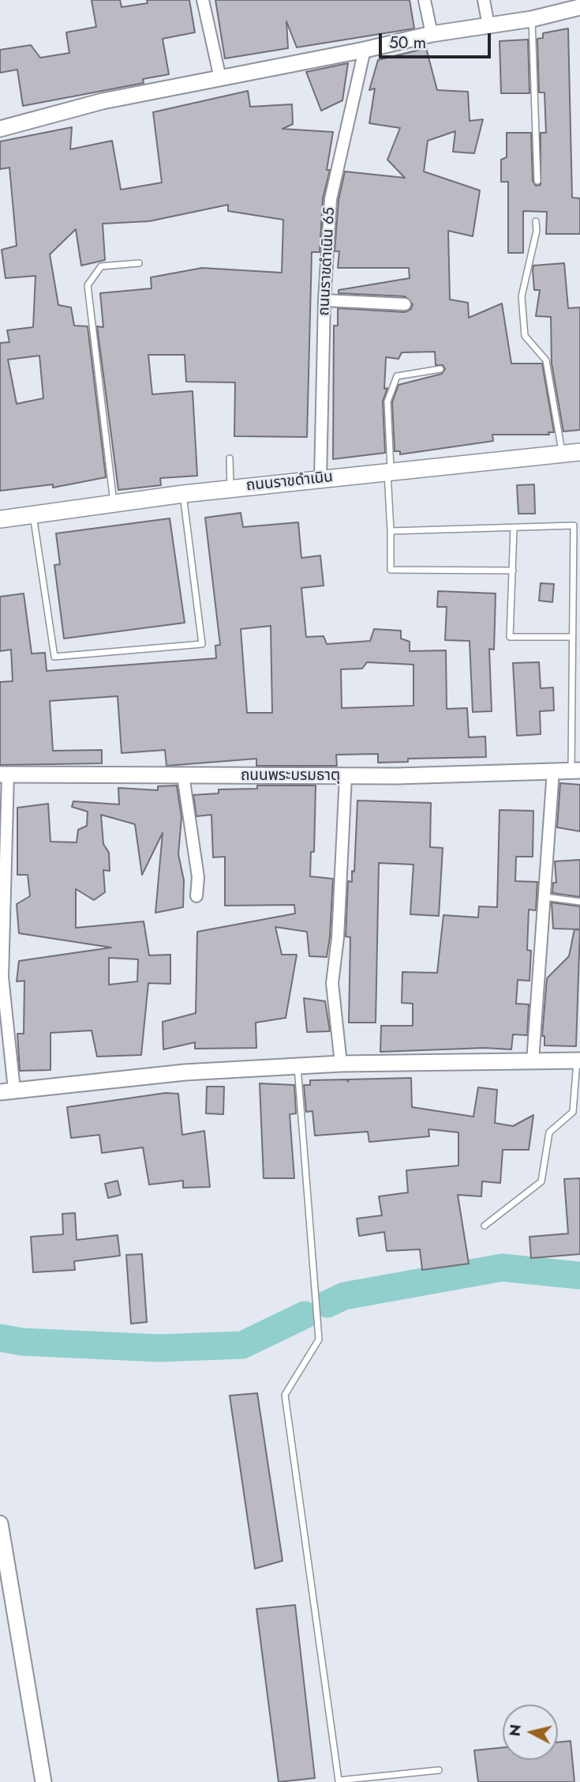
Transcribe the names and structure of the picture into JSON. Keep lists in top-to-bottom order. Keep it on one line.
{"streets":{"main road":["ถนนราขดำเนิน"],"street":["ถนนราขดำเนิน 65","ถนนพระบรมธาตุ"]},"crossings":[["ถนนราขดำเนิน 65","ถนนราขดำเนิน"]],"scale_bar":"50 m","north":"left"}
